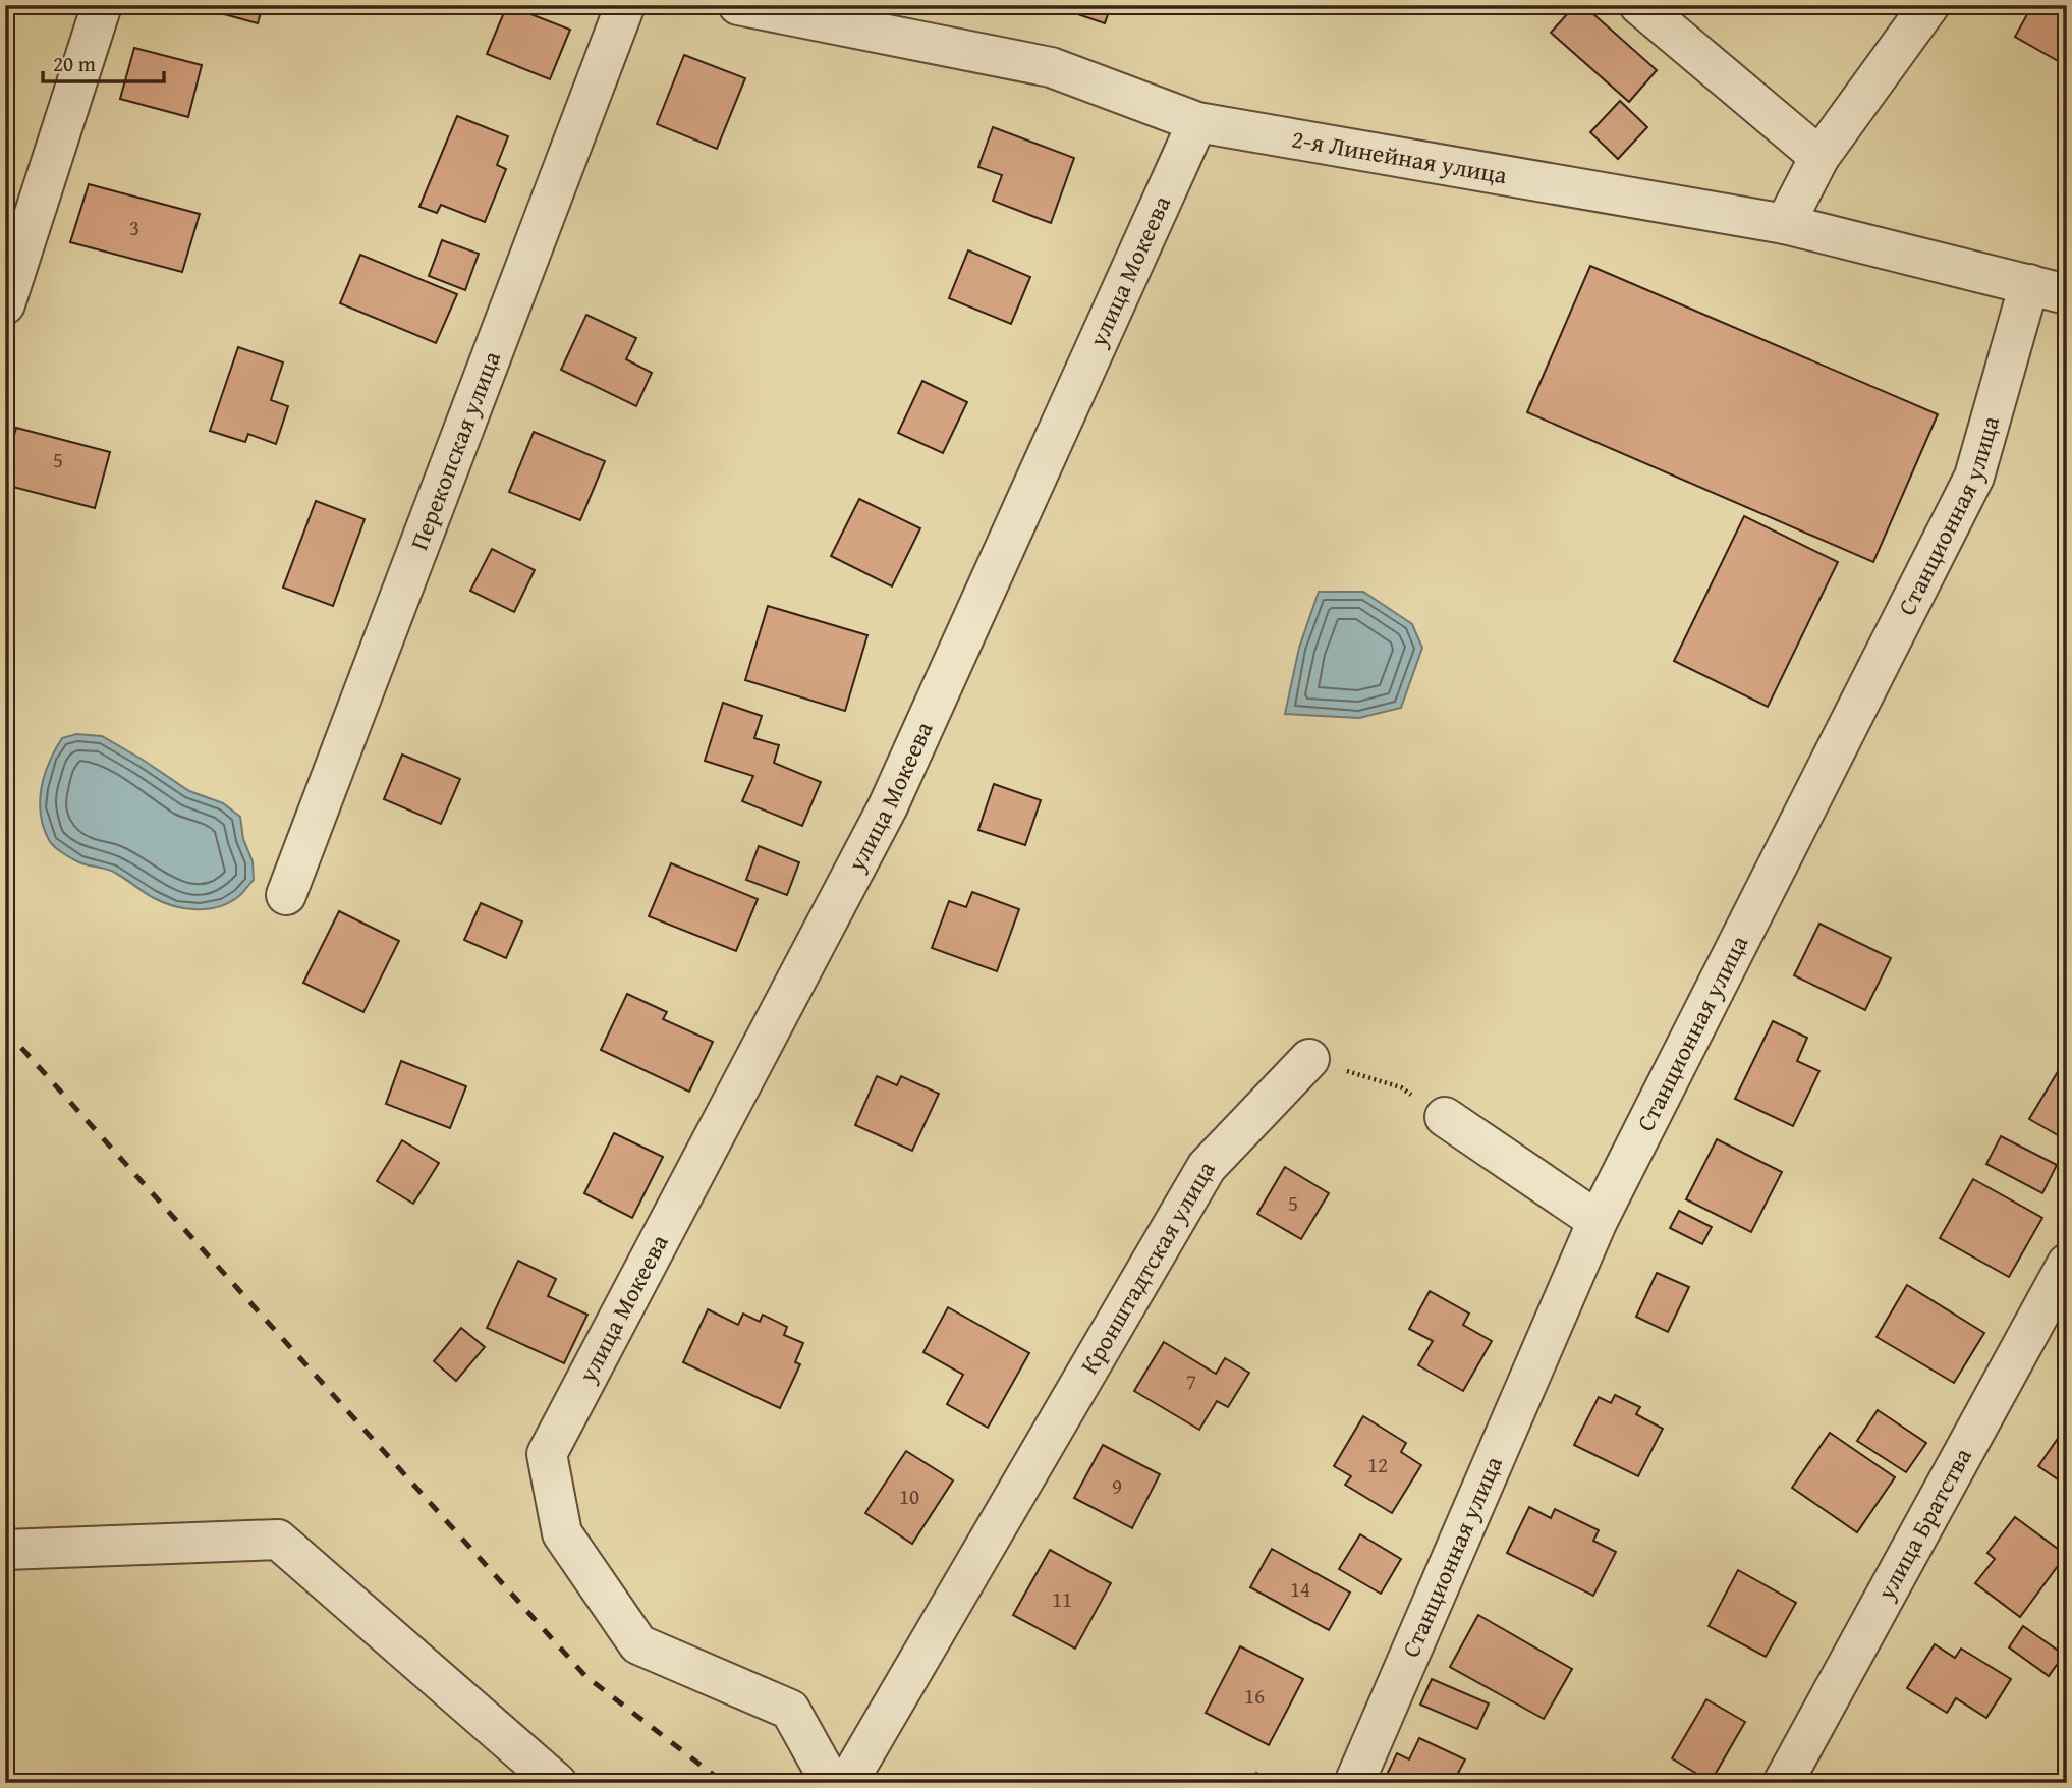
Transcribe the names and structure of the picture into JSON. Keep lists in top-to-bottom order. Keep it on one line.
{"streets":{"street":["2-я Линейная улица","улица Мокеева","Перекопская улица","Станционная улица","Кронштадтская улица","улица Братства"]},"crossings":[["2-я Линейная улица","улица Мокеева"],["2-я Линейная улица","Станционная улица"]],"house_numbers":["3","5","5","7","12","9","10","14","11","16"],"scale_bar":"20 m"}
